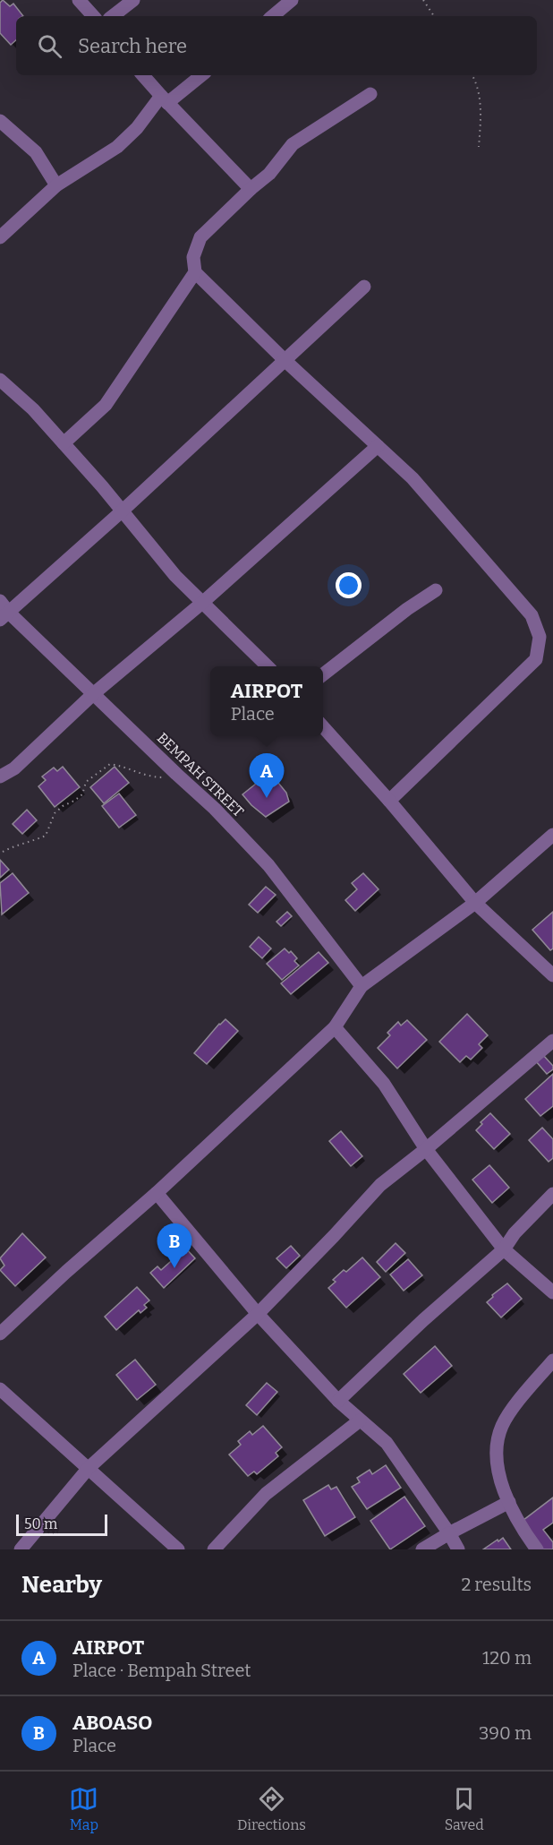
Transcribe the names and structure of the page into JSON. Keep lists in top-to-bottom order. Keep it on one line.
{"streets":{"street":["BEMPAH STREET"]},"scale_bar":"50 m","page":{"search":"Search here","popup":["AIRPOT","Place"],"pins":["A","B"],"scale":"50 m","heading":["Nearby","2 results"],"list":[{"mark":"A","name":"AIRPOT","note":"Place · Bempah Street","value":"120 m"},{"mark":"B","name":"ABOASO","note":"Place","value":"390 m"}],"nav":["Map","Directions","Saved"]}}
